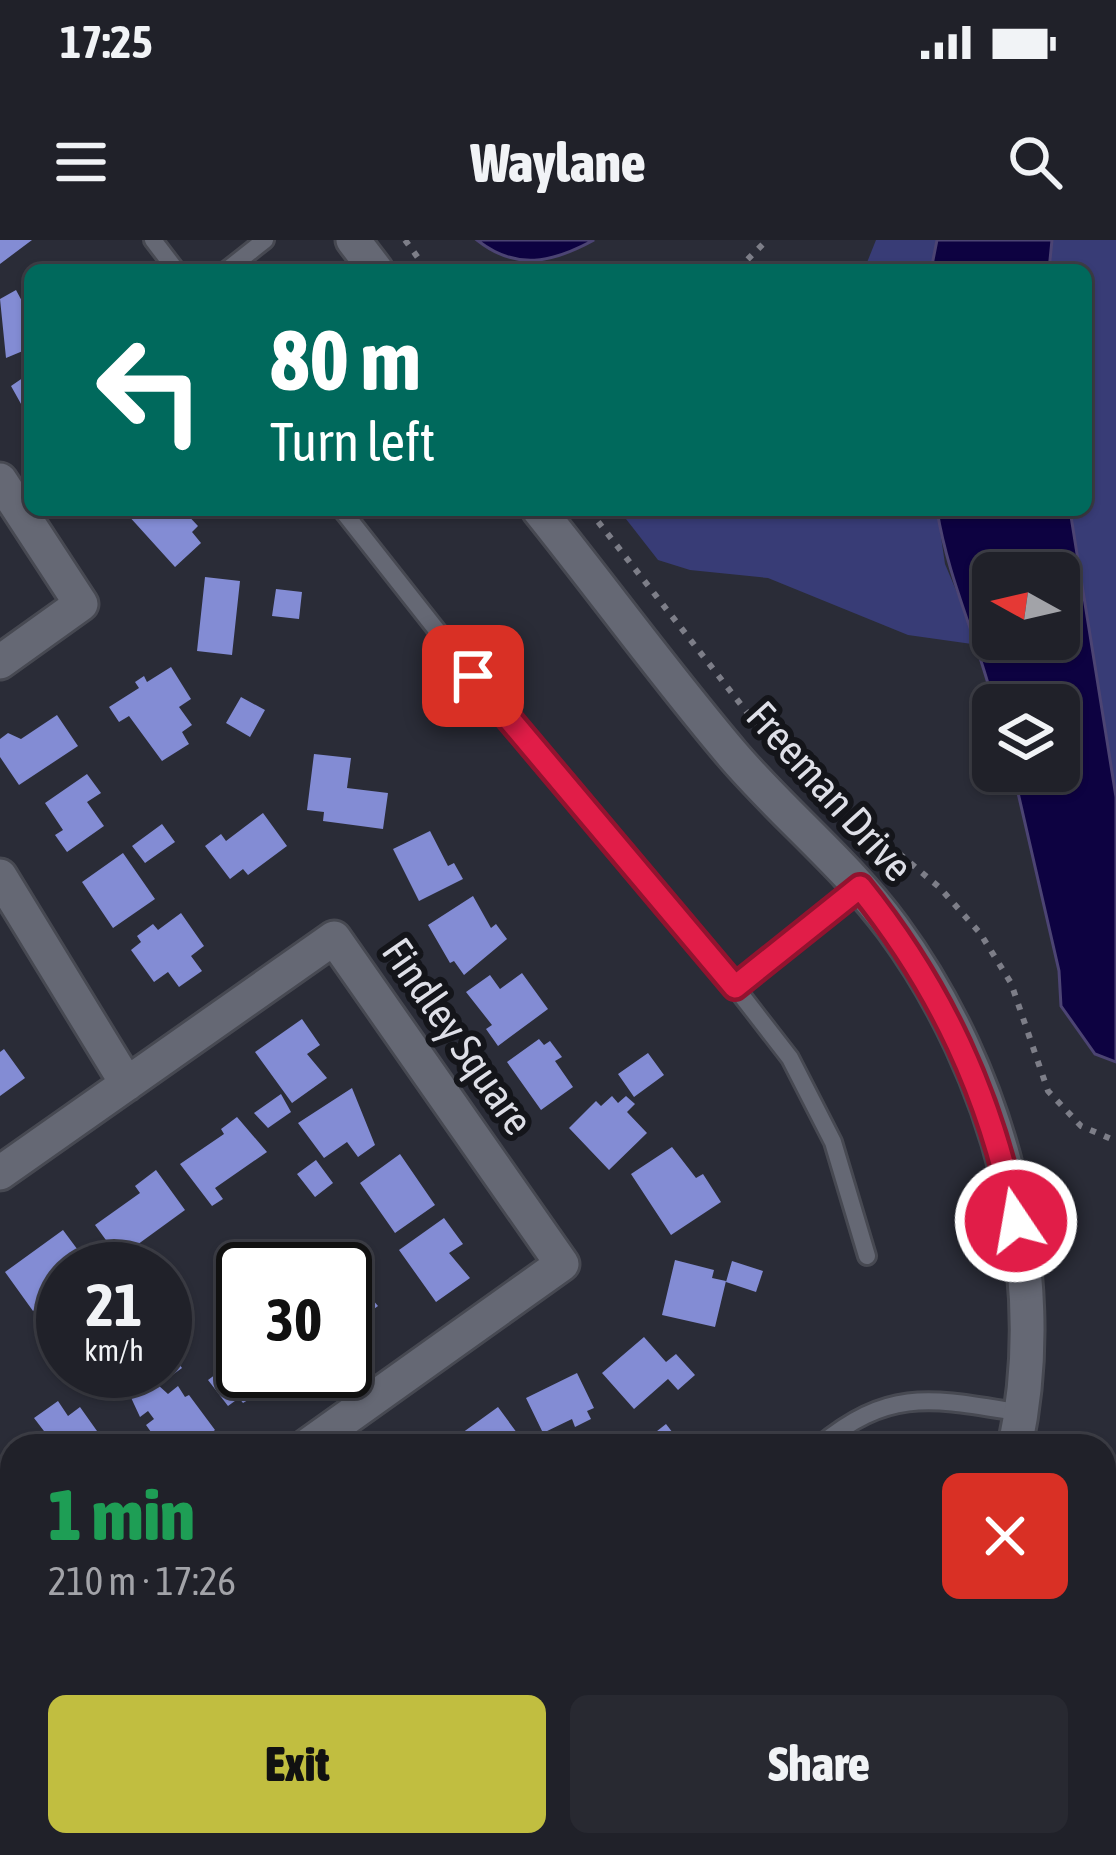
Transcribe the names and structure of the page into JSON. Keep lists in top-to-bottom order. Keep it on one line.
{"streets":{"street":["Freeman Drive","Findley Square"]},"north":"left","page":{"status":"17:25","header":"Waylane","turn":["80 m","Turn left"],"speed":"21 km/h","limit":"30","heading":["1 min","210 m · 17:26"],"buttons":["Exit","Share"]}}
